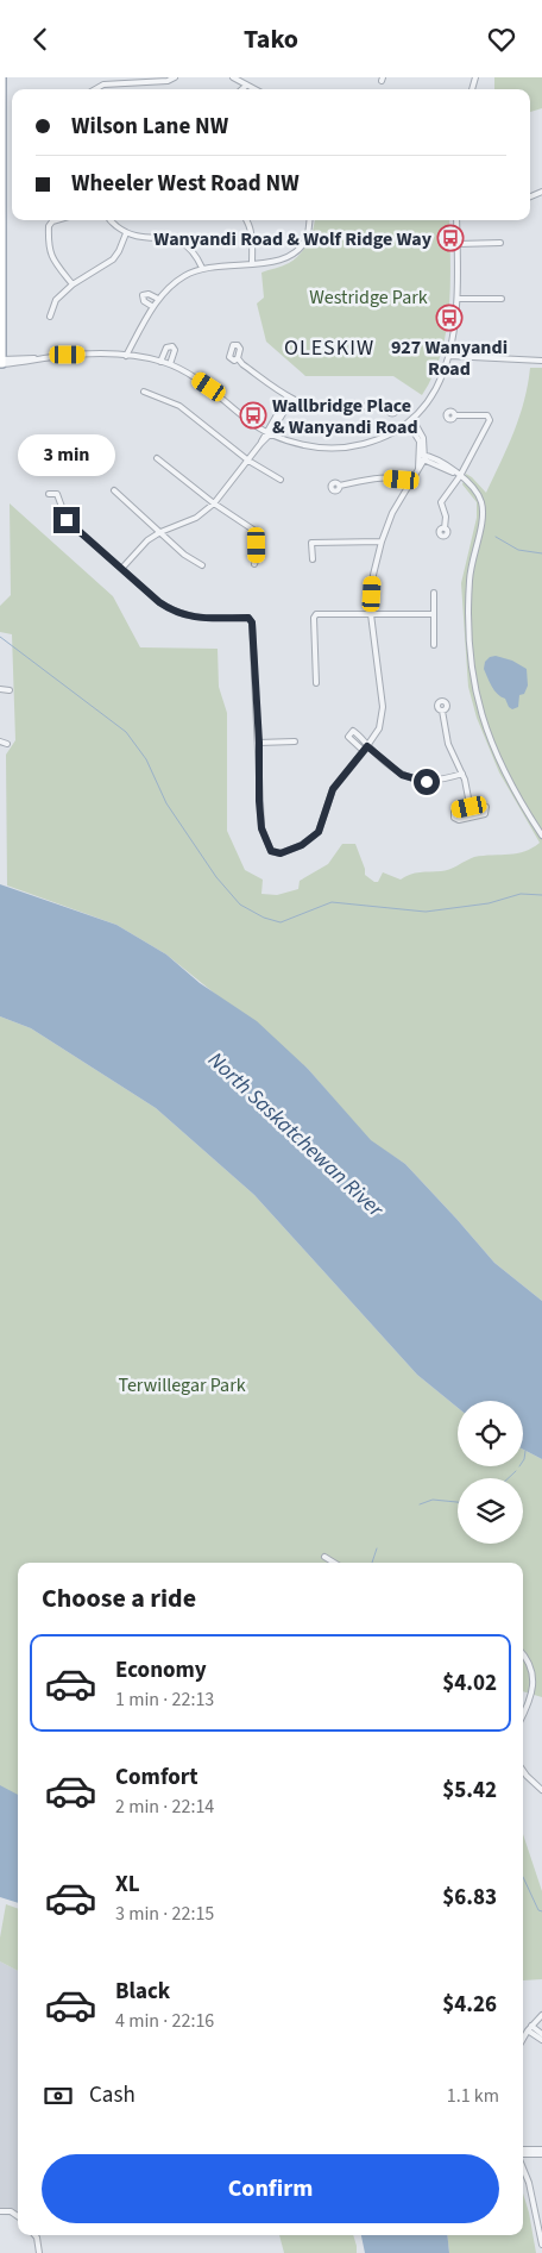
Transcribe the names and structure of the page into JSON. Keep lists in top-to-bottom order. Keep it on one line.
{"districts":["OLESKIW"],"water":["North Saskatchewan River"],"parks":["Westridge Park","Terwillegar Park"],"places":{"bus stop":["Wanyandi Road & Wolf Ridge Way","927 Wanyandi Road","Wallbridge Place & Wanyandi Road"]},"page":{"header":"Tako","banner":["Wilson Lane NW","Wheeler West Road NW"],"bubble":"3 min","heading":"Choose a ride","list":[{"name":"Economy","note":"1 min · 22:13","value":"$4.02"},{"name":"Comfort","note":"2 min · 22:14","value":"$5.42"},{"name":"XL","note":"3 min · 22:15","value":"$6.83"},{"name":"Black","note":"4 min · 22:16","value":"$4.26"}],"pay":["Cash","1.1 km"],"buttons":"Confirm"}}
